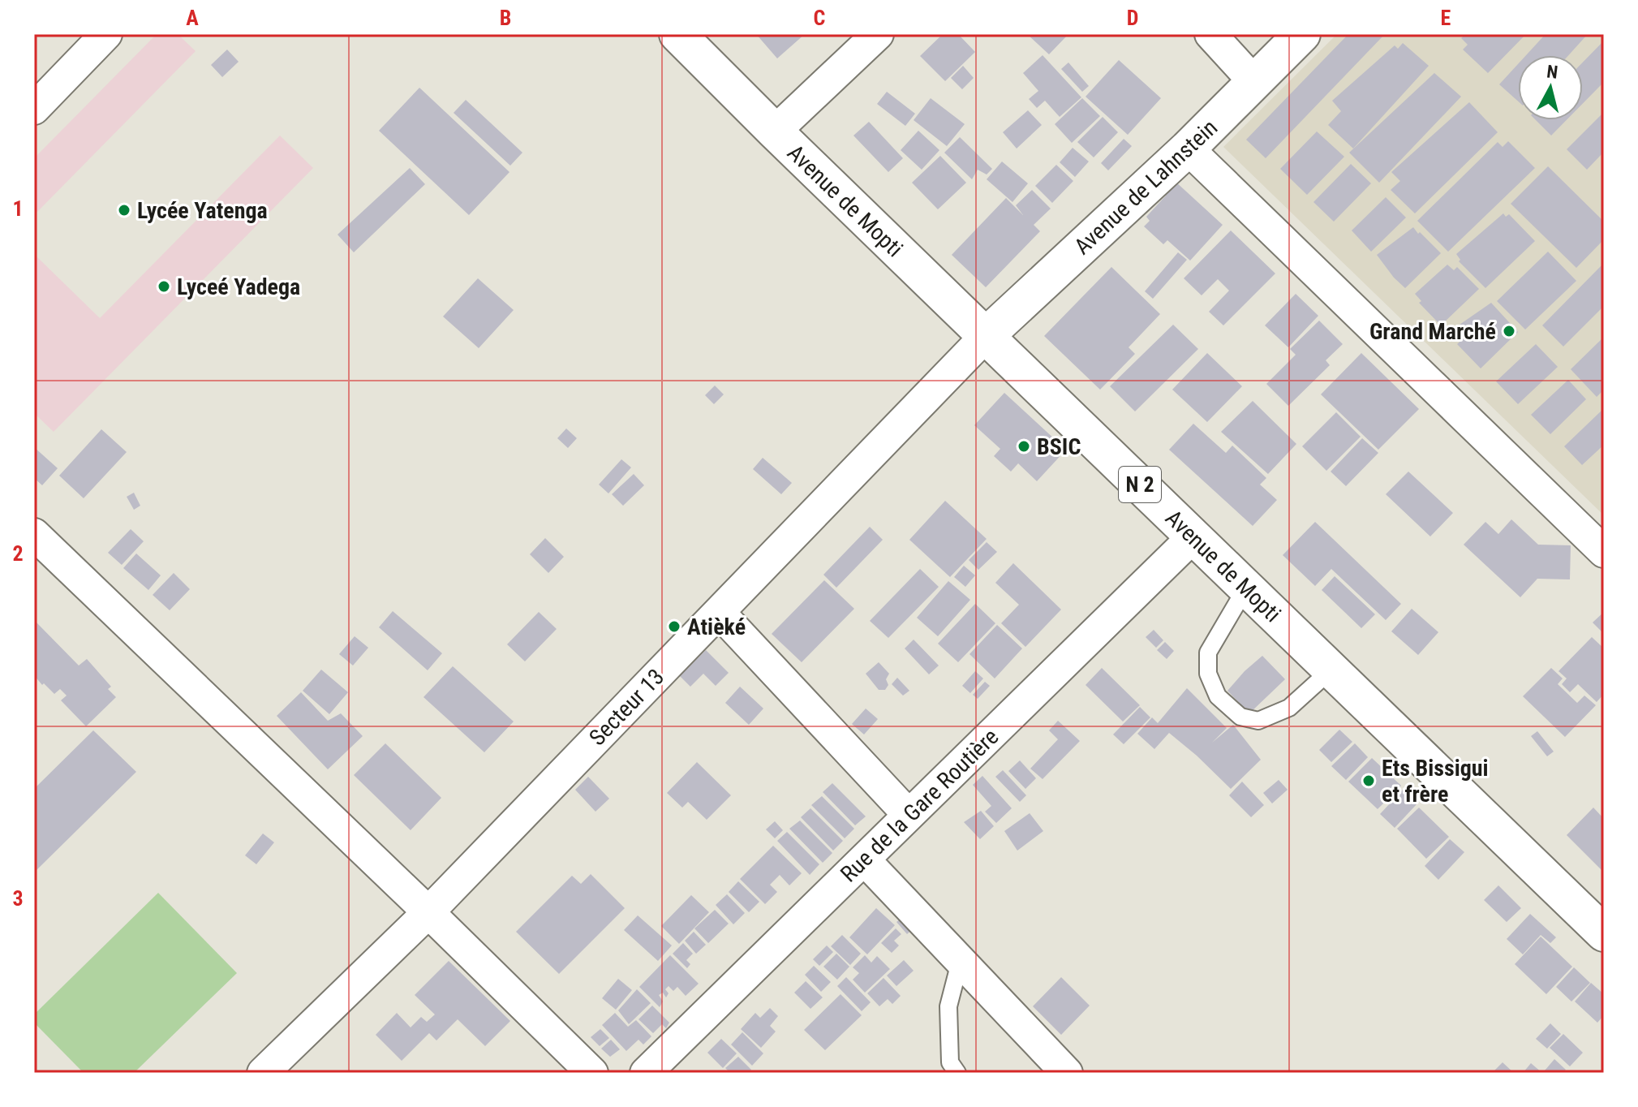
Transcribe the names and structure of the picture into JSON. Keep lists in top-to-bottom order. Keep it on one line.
{"streets":{"main road":["Avenue de Lahnstein","Avenue de Mopti","N 2"],"street":["Secteur 13","Rue de la Gare Routière"]},"crossings":[["Avenue de Lahnstein","Avenue de Mopti"],["Avenue de Lahnstein","Secteur 13"],["Avenue de Mopti","Secteur 13"],["Avenue de Mopti","Rue de la Gare Routière"]],"places":["Lycée Yatenga","Lyceé Yadega","Grand Marché","BSIC","Atièké","Ets Bissigui et frère"],"north":"top","grid":{"columns":["A","B","C","D","E"],"rows":["1","2","3"]}}
